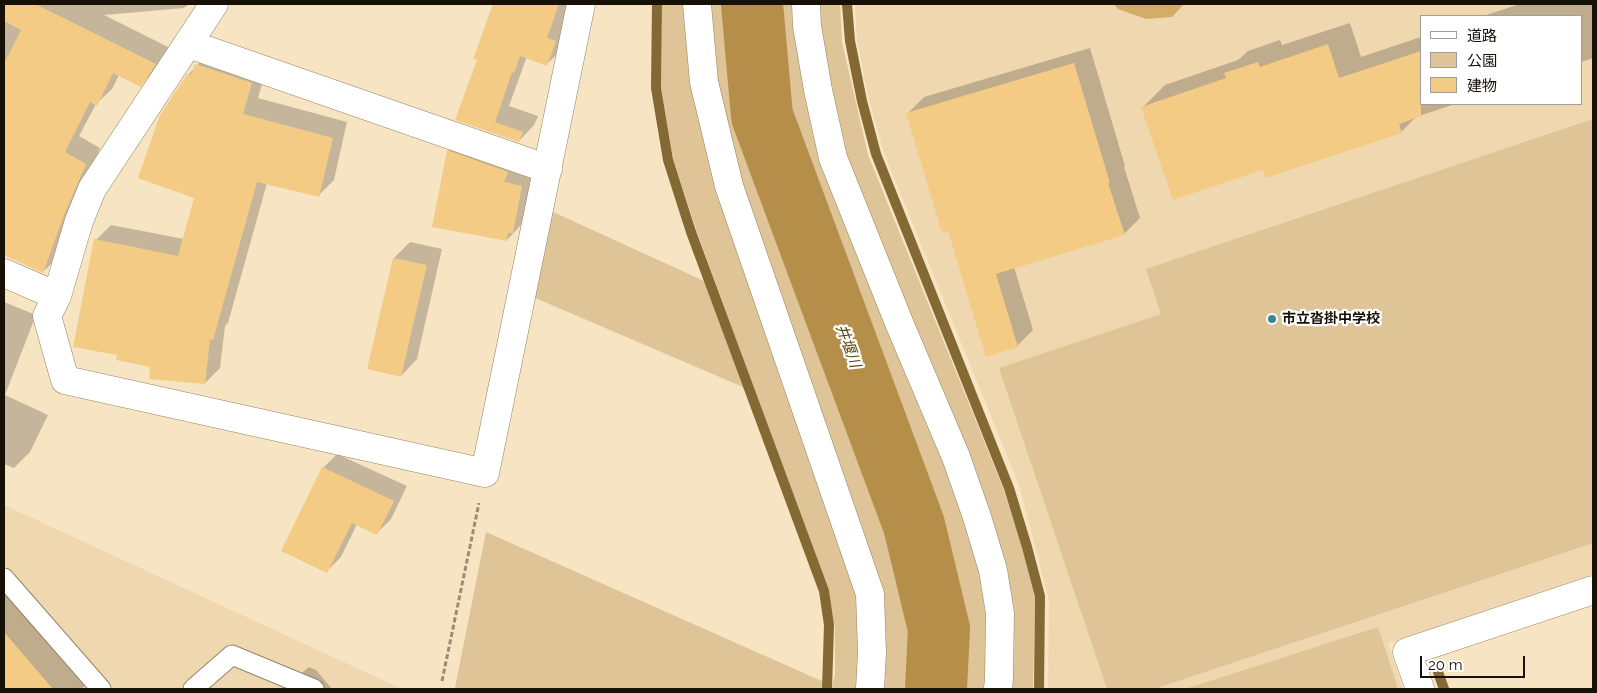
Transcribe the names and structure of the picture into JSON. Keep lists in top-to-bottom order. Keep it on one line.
{"water":["井堰川"],"places":["市立沓掛中学校"],"legend":["道路","公園","建物"],"scale_bar":"20 m"}
